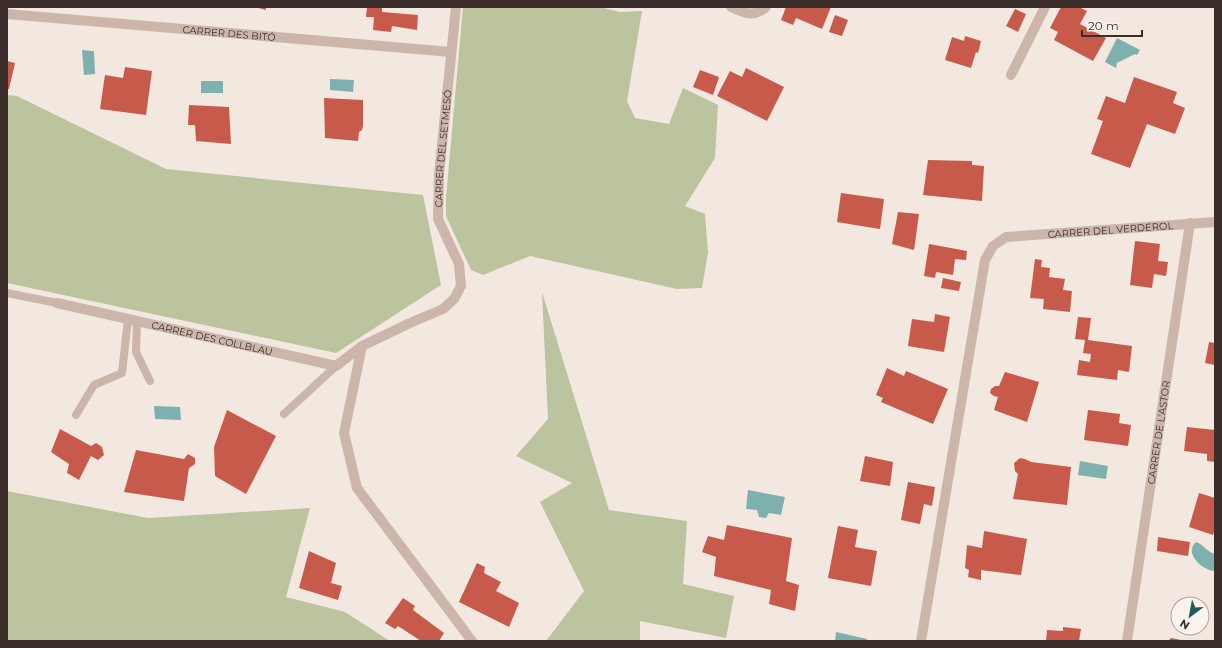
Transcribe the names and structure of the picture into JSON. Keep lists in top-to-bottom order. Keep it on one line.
{"streets":{"street":["CARRER DES BITÓ","CARRER DEL SETMESÓ","CARRER DEL VERDEROL","CARRER DES COLLBLAU","CARRER DE L'ASTOR"]},"crossings":[["CARRER DES BITÓ","CARRER DEL SETMESÓ"],["CARRER DEL VERDEROL","CARRER DE L'ASTOR"]],"scale_bar":"20 m","north":"bottom left"}
